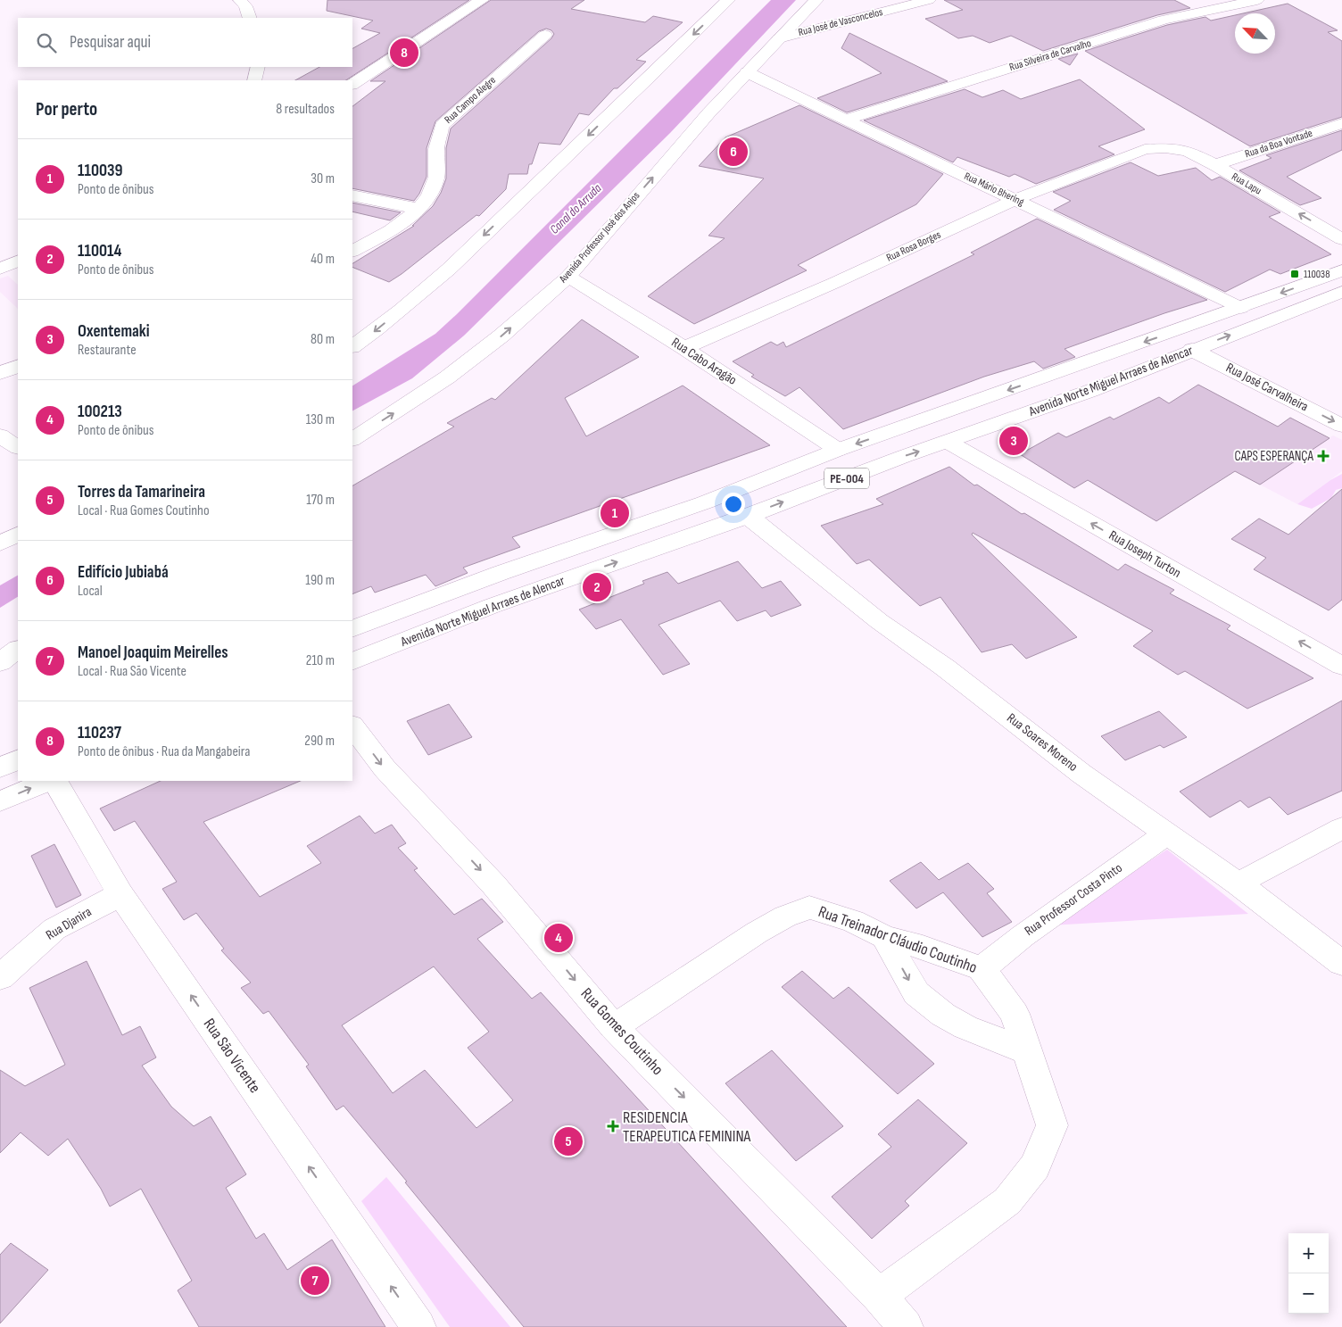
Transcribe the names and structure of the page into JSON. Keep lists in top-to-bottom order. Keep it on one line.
{"streets":{"street":["Rua José de Vasconcelos","Rua Silveira de Carvalho","Rua Campo Alegre","Rua da Boa Vontade","Rua Lapu","Rua Mário Bhering","Avenida Professor José dos Anjos","Rua Rosa Borges","Rua Cabo Aragão","Avenida Norte Miguel Arraes de Alencar","Rua José Carvalheira","PE-004","Rua Joseph Turton","Rua Soares Moreno","Rua Professor Costa Pinto","Rua Djanira","Rua Treinador Cláudio Coutinho","Rua Gomes Coutinho","Rua São Vicente"]},"crossings":[["Rua José de Vasconcelos","Avenida Professor José dos Anjos"],["Rua Silveira de Carvalho","Rua Mário Bhering"],["Rua da Boa Vontade","Rua Lapu"],["Rua Lapu","Rua Rosa Borges"],["Rua Mário Bhering","Avenida Professor José dos Anjos"],["Rua Mário Bhering","Rua Rosa Borges"],["Rua Mário Bhering","Avenida Norte Miguel Arraes de Alencar"],["Avenida Professor José dos Anjos","Rua Cabo Aragão"],["Rua Rosa Borges","Rua Cabo Aragão"],["Rua Cabo Aragão","Avenida Norte Miguel Arraes de Alencar"],["Avenida Norte Miguel Arraes de Alencar","Rua José Carvalheira"],["Avenida Norte Miguel Arraes de Alencar","Rua Joseph Turton"],["Avenida Norte Miguel Arraes de Alencar","Rua Soares Moreno"],["Rua Soares Moreno","Rua Professor Costa Pinto"],["Rua Professor Costa Pinto","Rua Treinador Cláudio Coutinho"],["Rua Djanira","Rua São Vicente"],["Rua Treinador Cláudio Coutinho","Rua Gomes Coutinho"]],"one_way":["Rua Lapu","Rua José Carvalheira","Rua Joseph Turton","Rua Gomes Coutinho","Rua São Vicente"],"water":["Canal do Arruda"],"places":{"transit":["110038"],"health":["CAPS ESPERANÇA","RESIDENCIA TERAPEUTICA FEMININA"]},"north":"top left","page":{"search":"Pesquisar aqui","pins":["8","6","3","1","2","4","5","7"],"heading":["Por perto","8 resultados"],"list":[{"mark":"1","name":"110039","note":"Ponto de ônibus","value":"30 m"},{"mark":"2","name":"110014","note":"Ponto de ônibus","value":"40 m"},{"mark":"3","name":"Oxentemaki","note":"Restaurante","value":"80 m"},{"mark":"4","name":"100213","note":"Ponto de ônibus","value":"130 m"},{"mark":"5","name":"Torres da Tamarineira","note":"Local · Rua Gomes Coutinho","value":"170 m"},{"mark":"6","name":"Edifício Jubiabá","note":"Local","value":"190 m"},{"mark":"7","name":"Manoel Joaquim Meirelles","note":"Local · Rua São Vicente","value":"210 m"},{"mark":"8","name":"110237","note":"Ponto de ônibus · Rua da Mangabeira","value":"290 m"}],"map_buttons":["+","−"]}}
